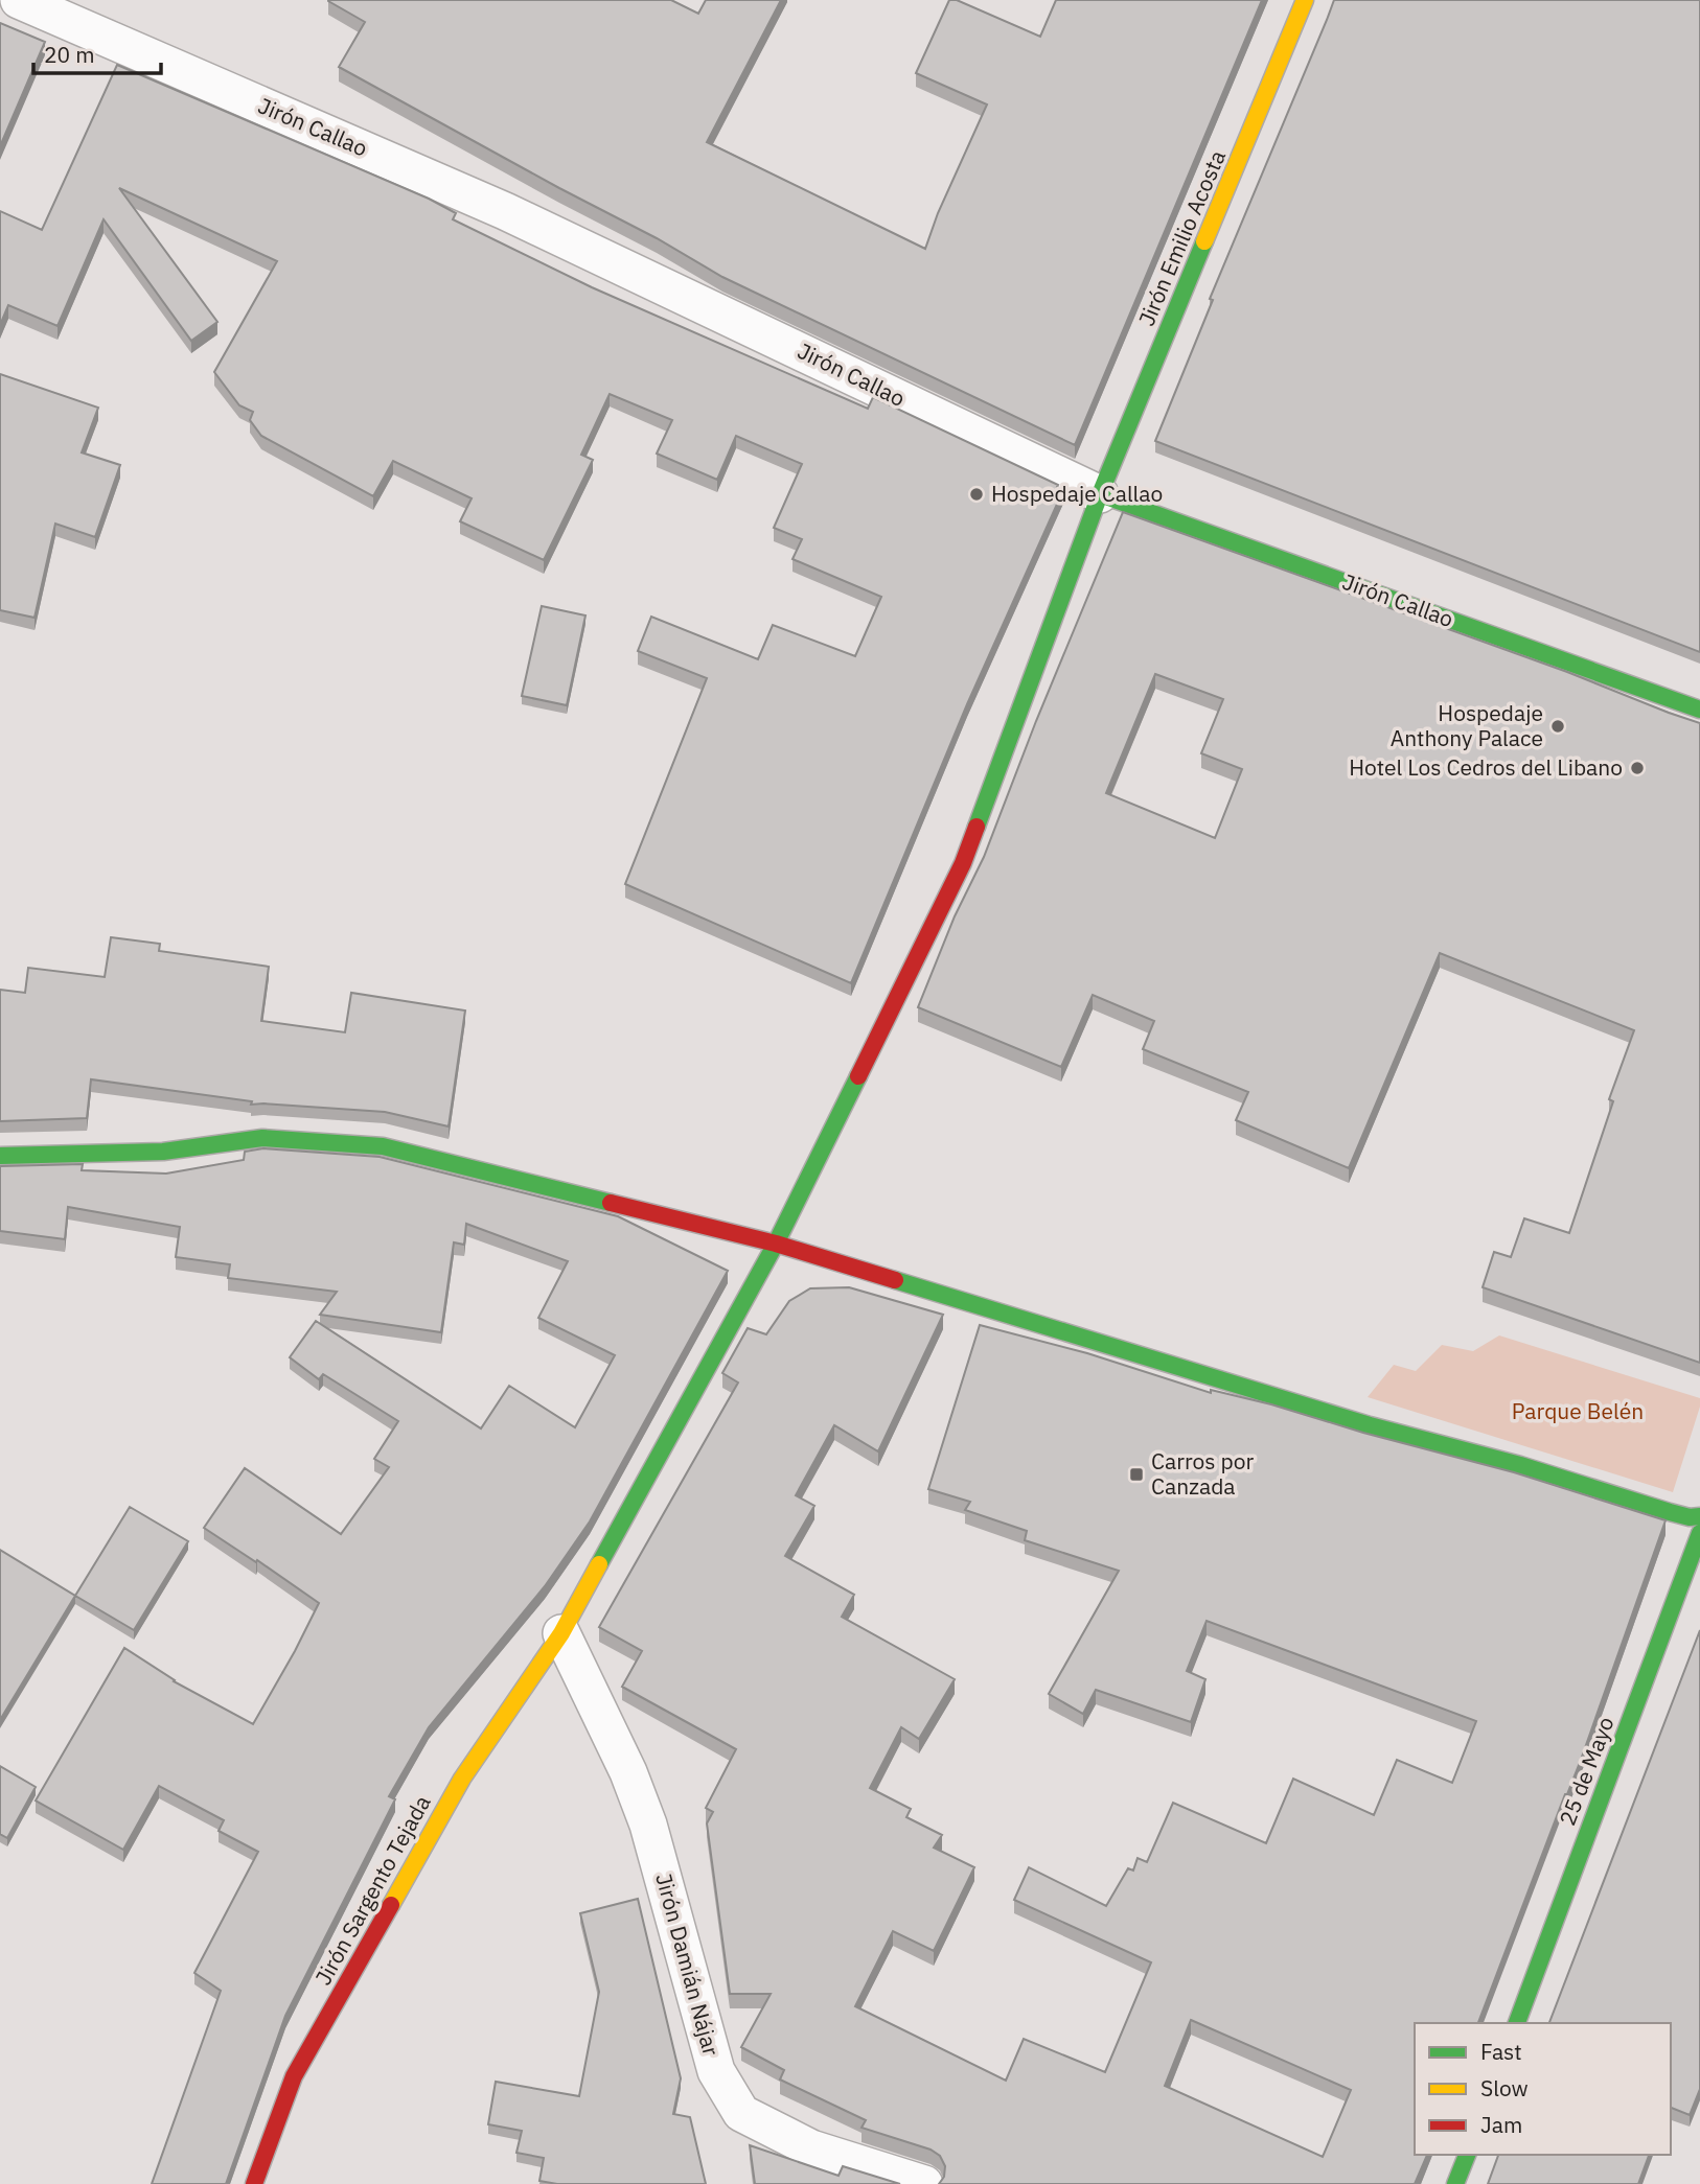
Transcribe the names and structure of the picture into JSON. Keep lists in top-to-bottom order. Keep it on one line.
{"streets":{"street":["Jirón Callao","Jirón Emilio Acosta","25 de Mayo","Jirón Sargento Tejada","Jirón Damián Nájar"]},"crossings":[["Jirón Callao","Jirón Emilio Acosta"],["Jirón Emilio Acosta","Jirón Sargento Tejada"],["Jirón Sargento Tejada","Jirón Damián Nájar"]],"parks":["Parque Belén"],"places":{"other":["Hospedaje Callao","Hospedaje Anthony Palace","Hotel Los Cedros del Libano"],"transit":["Carros por Canzada"]},"legend":["Fast","Slow","Jam"],"scale_bar":"20 m"}
